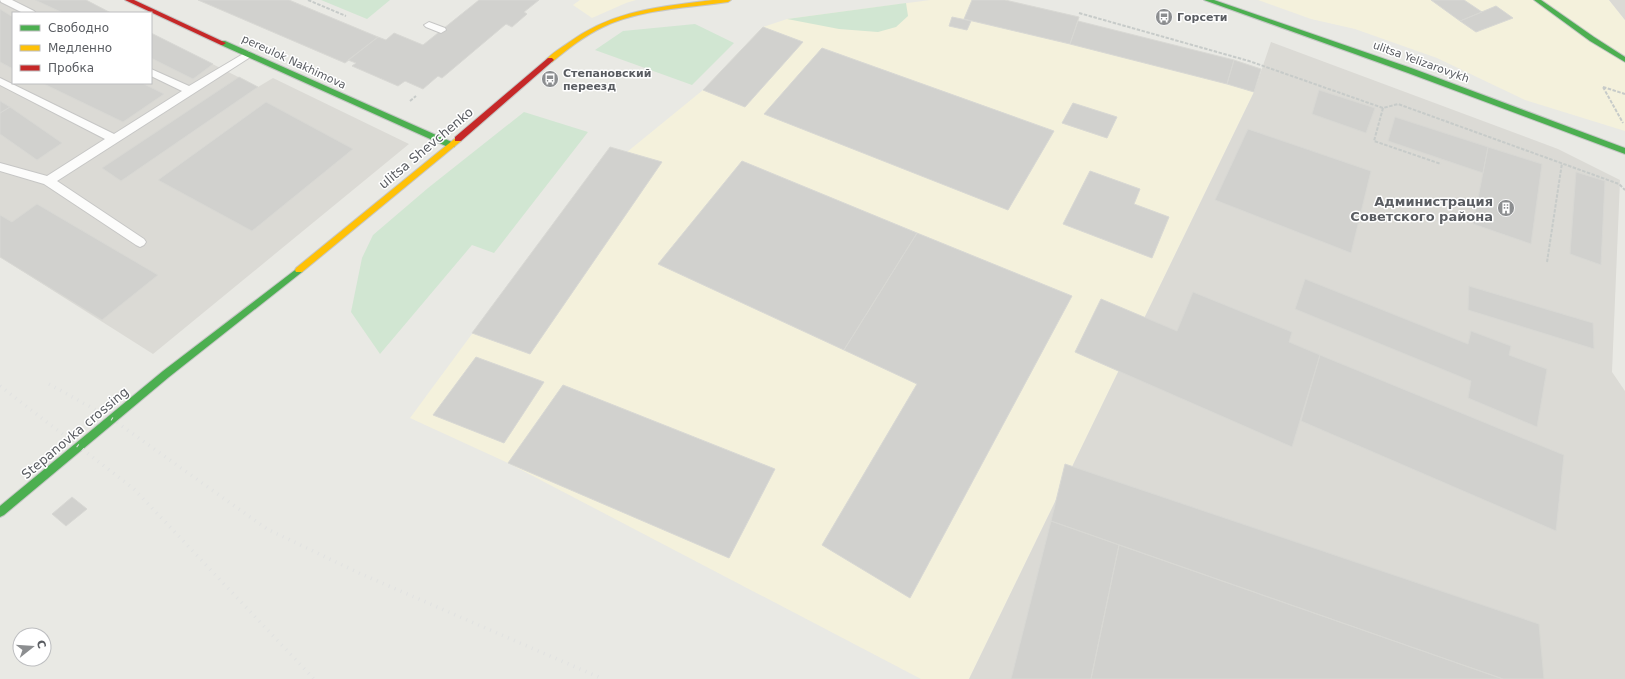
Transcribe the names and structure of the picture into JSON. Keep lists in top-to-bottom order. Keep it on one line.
{"streets":{"street":["pereulok Nakhimova","ulitsa Yelizarovykh","ulitsa Shevchenko","Stepanovka crossing"]},"crossings":[["pereulok Nakhimova","ulitsa Shevchenko"],["ulitsa Shevchenko","Stepanovka crossing"]],"places":{"bus stop":["Горсети","Степановский переезд"],"building":["Администрация Советского района"]},"legend":["Свободно","Медленно","Пробка"],"north":"right"}
